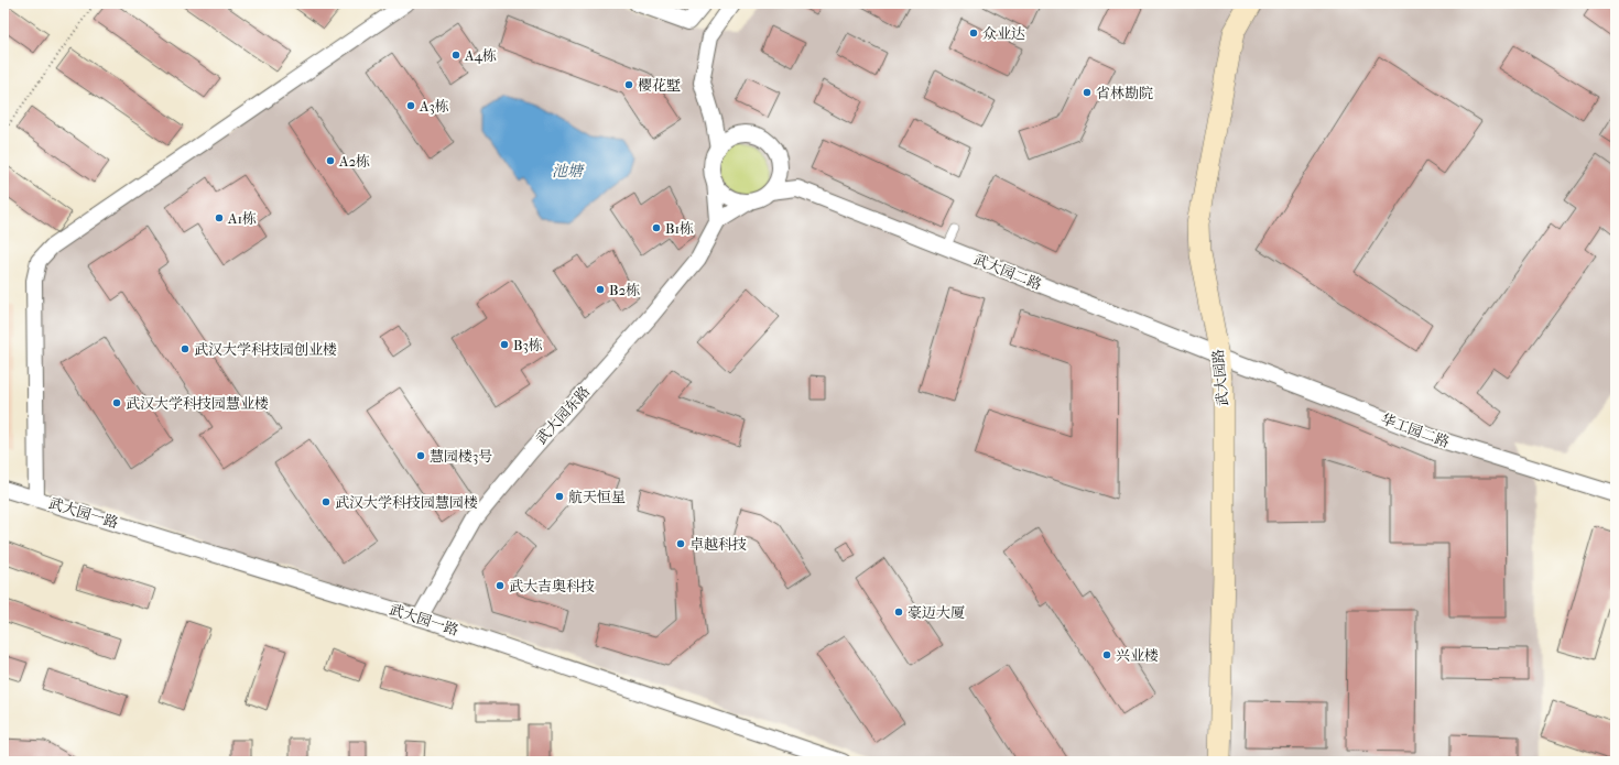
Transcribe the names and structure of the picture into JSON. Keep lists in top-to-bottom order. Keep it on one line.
{"streets":{"street":["武大园二路","武大园路","武大园东路","华工园二路","武大园一路"]},"crossings":[["武大园二路","武大园路"],["武大园二路","华工园二路"],["武大园路","华工园二路"],["武大园东路","武大园一路"]],"water":["池塘"],"places":["众业达","A4栋","樱花墅","省林勘院","A3栋","A2栋","A1栋","B1栋","B2栋","B3栋","武汉大学科技园创业楼","武汉大学科技园慧业楼","慧园楼3号","航天恒星","武汉大学科技园慧园楼","卓越科技","武大吉奥科技","豪迈大厦","兴业楼"]}
